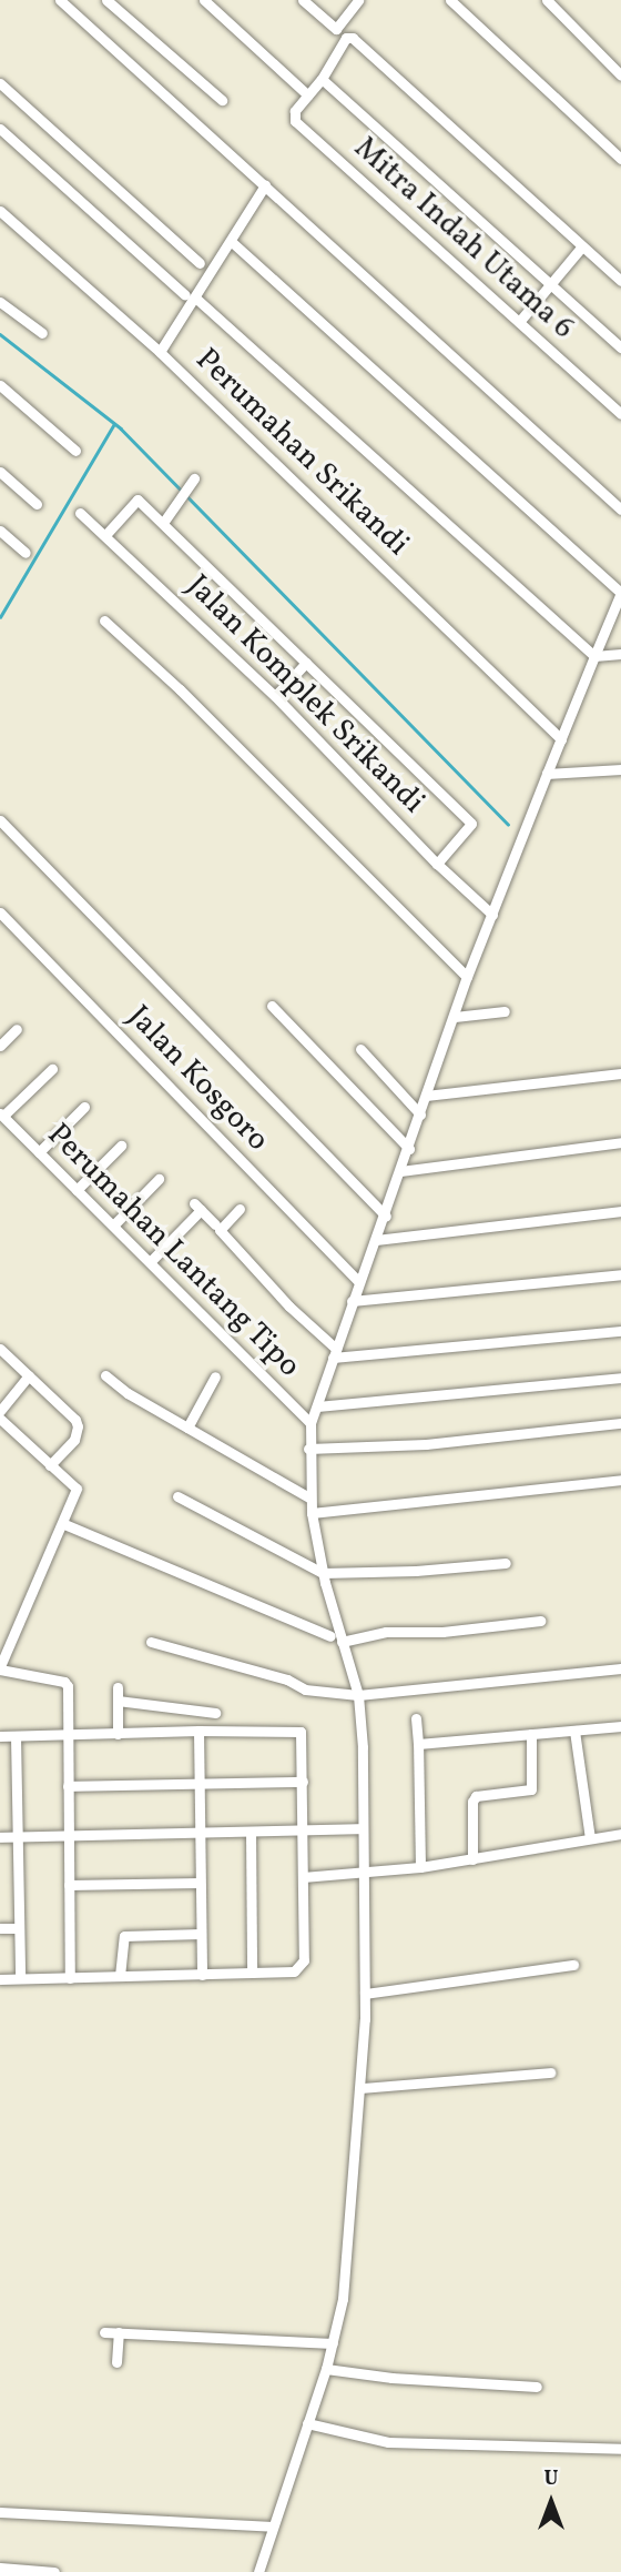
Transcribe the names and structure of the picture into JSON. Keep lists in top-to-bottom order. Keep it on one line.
{"streets":{"street":["Mitra Indah Utama 6","Perumahan Srikandi","Jalan Komplek Srikandi","Jalan Kosgoro","Perumahan Lantang Tipo"]},"north":"top"}
